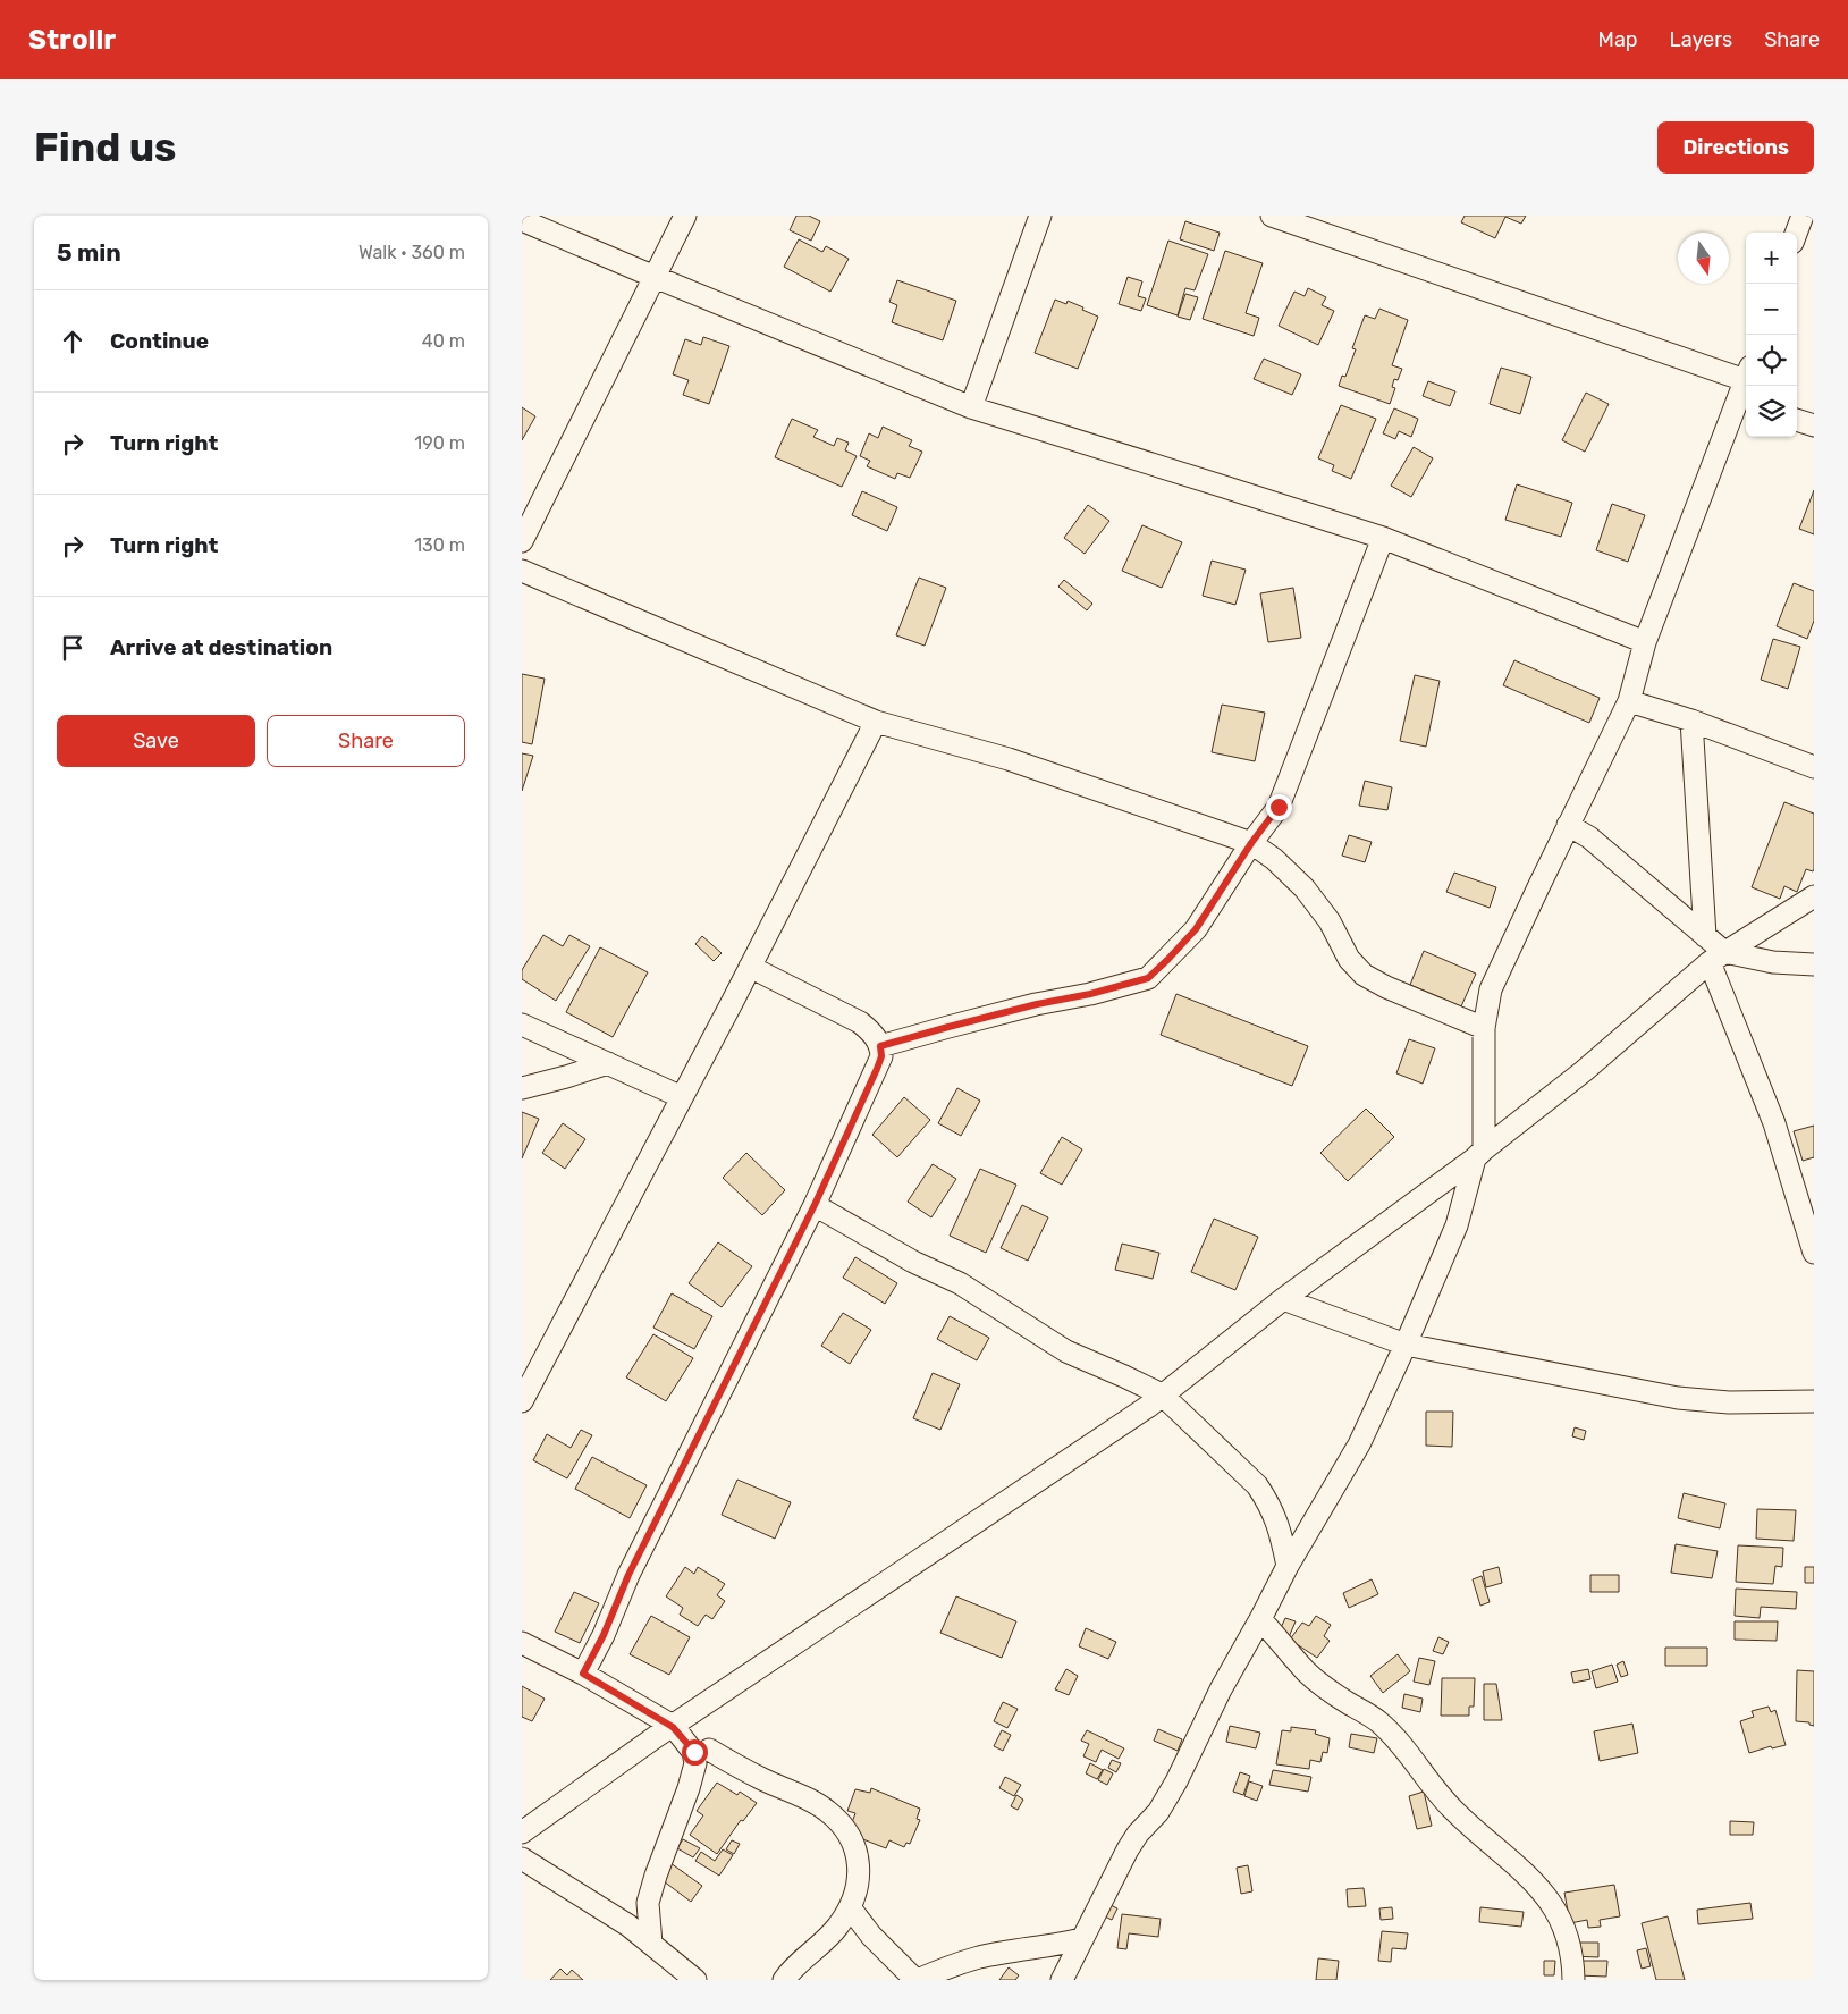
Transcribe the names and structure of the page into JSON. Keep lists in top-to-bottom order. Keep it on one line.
{"north":"bottom","page":{"header":"Strollr","nav":["Map","Layers","Share"],"buttons":["Directions",["Save","Share"]],"title":"Find us","heading":["5 min","Walk · 360 m"],"map_buttons":["+","−"],"list":[["Continue","40 m"],["Turn right","190 m"],["Turn right","130 m"],"Arrive at destination"]}}
